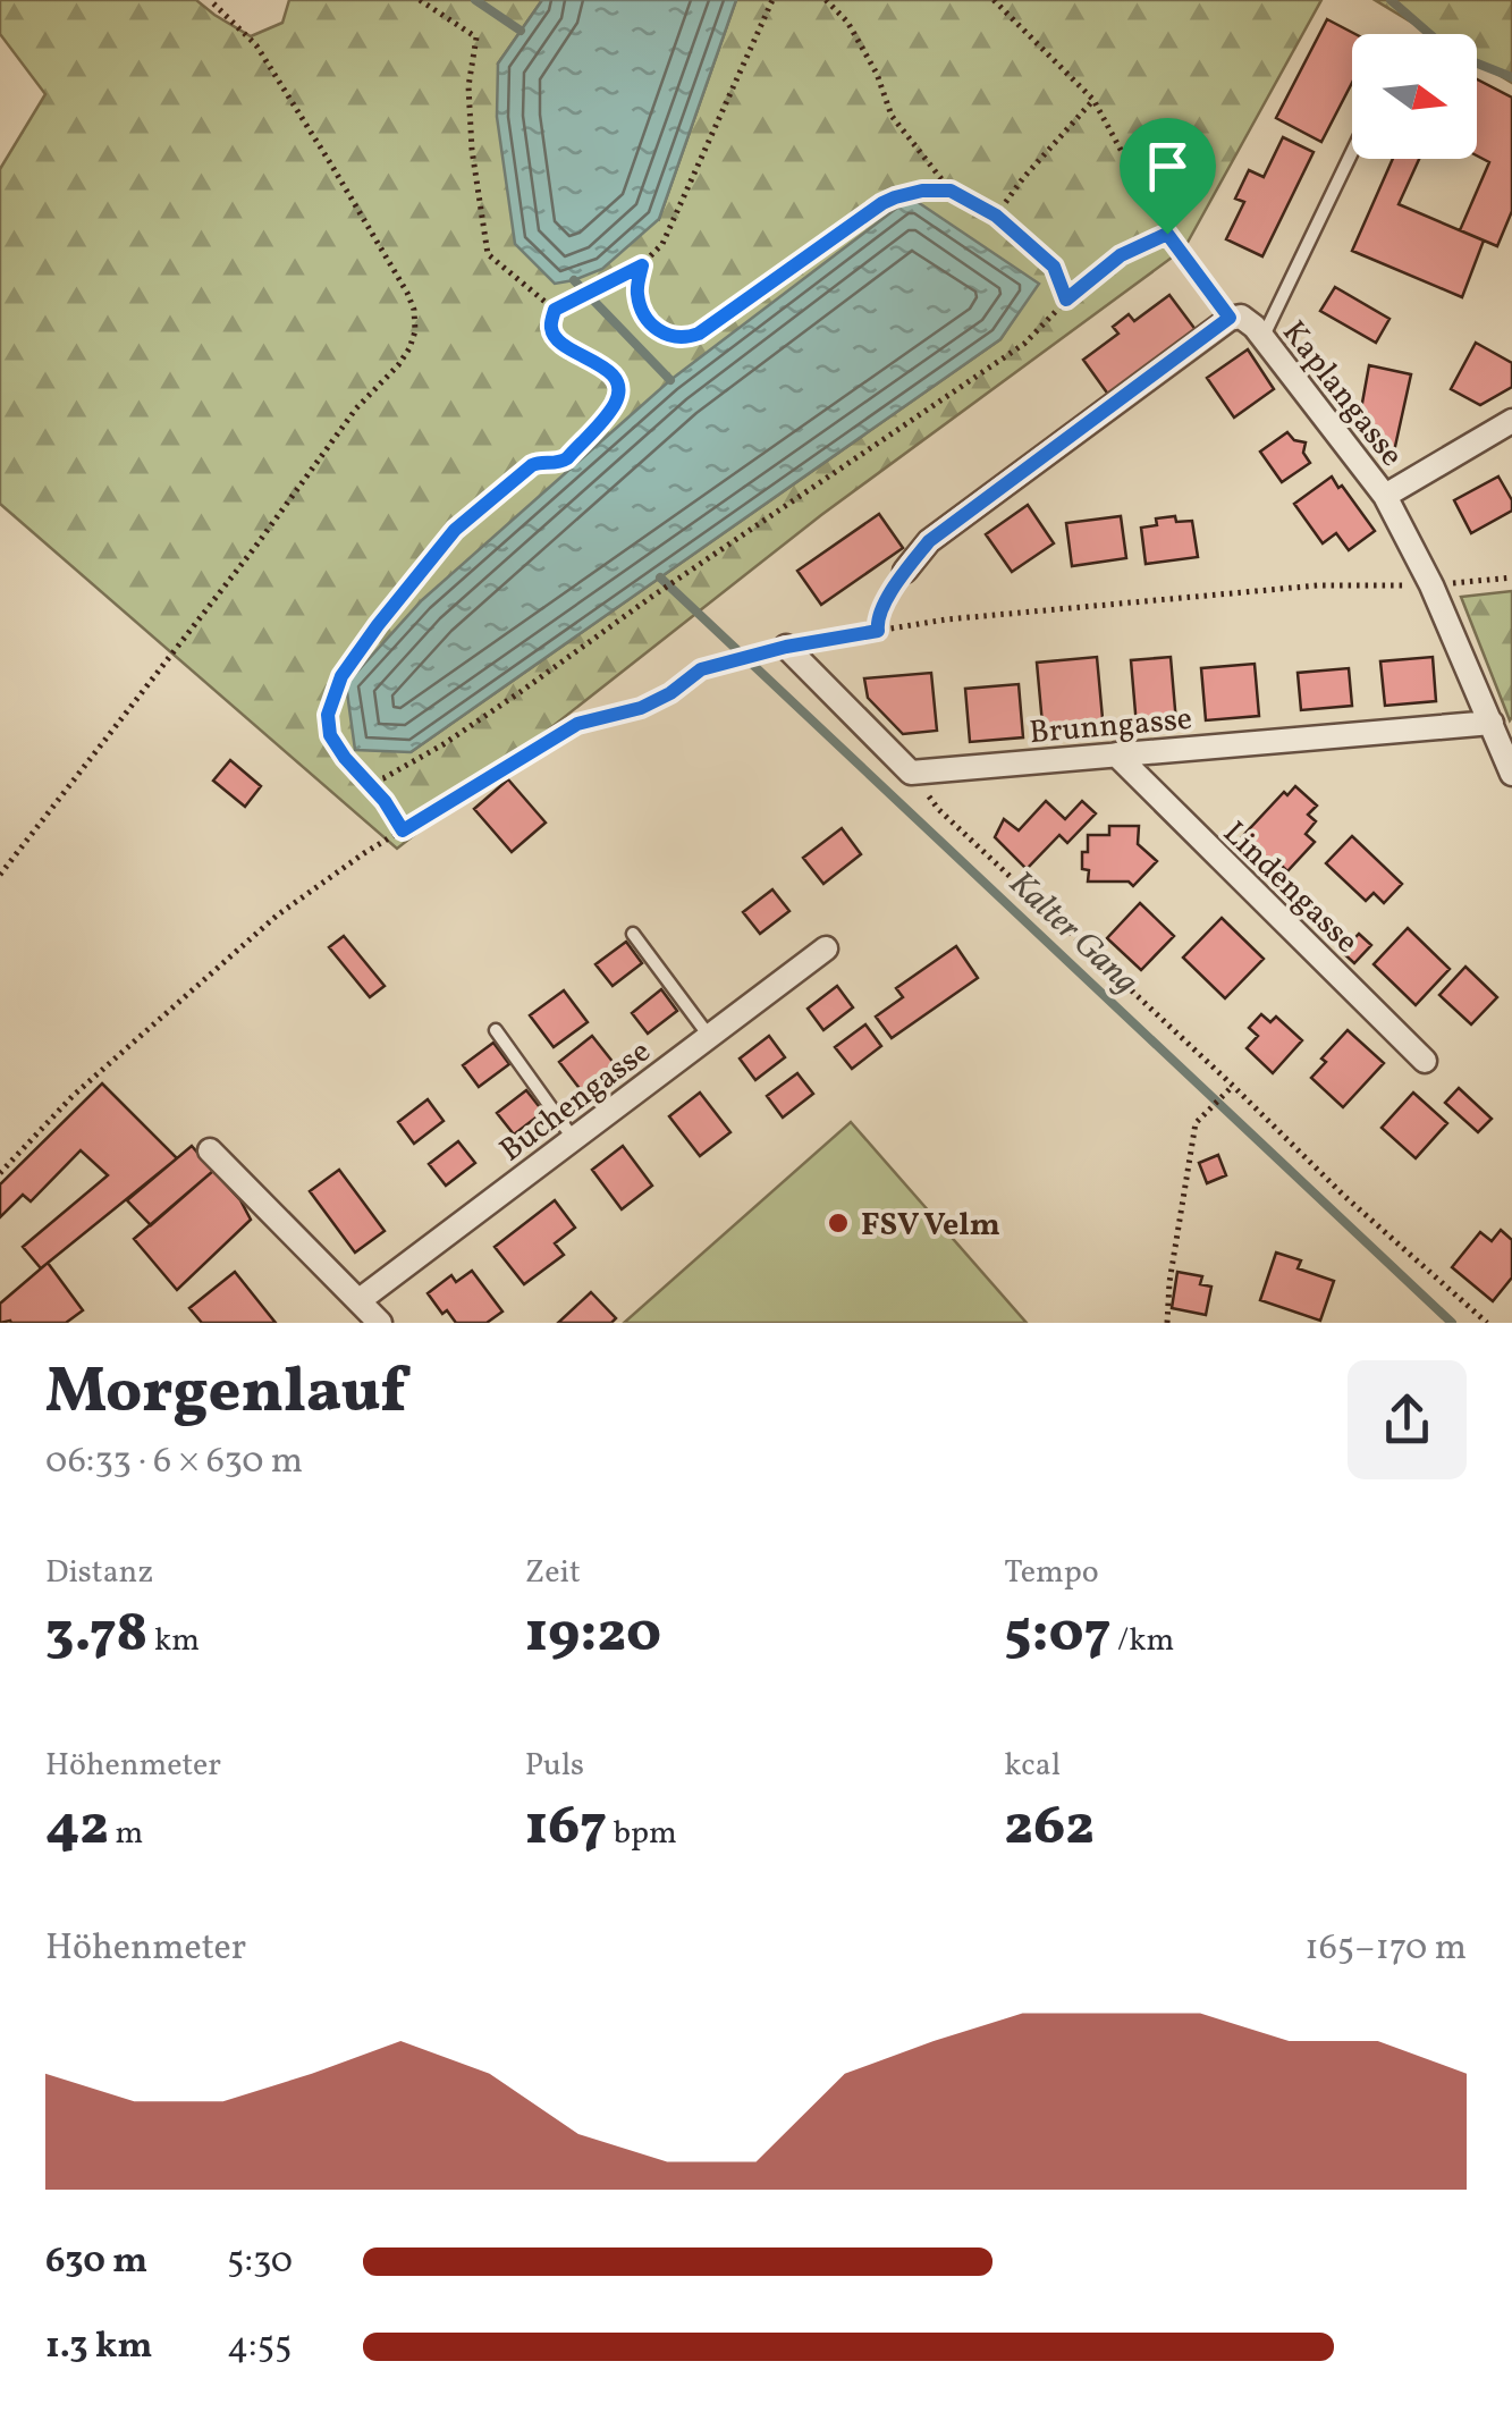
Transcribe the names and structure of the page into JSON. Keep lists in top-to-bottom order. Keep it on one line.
{"streets":{"street":["Kaplangasse","Brunngasse","Lindengasse","Buchengasse"]},"crossings":[["Kaplangasse","Brunngasse"],["Brunngasse","Lindengasse"]],"water":["Kalter Gang"],"places":["FSV Velm"],"north":"right","page":{"heading":["Morgenlauf","06:33 · 6 × 630 m"],"stats":[["Distanz","3.78 km"],["Zeit","19:20"],["Tempo","5:07 /km"],["Höhenmeter","42 m"],["Puls","167 bpm"],["kcal","262"]],"chart":["Höhenmeter","165–170 m"],"list":[{"name":"630 m","note":"5:30"},{"name":"1.3 km","note":"4:55"}]}}
